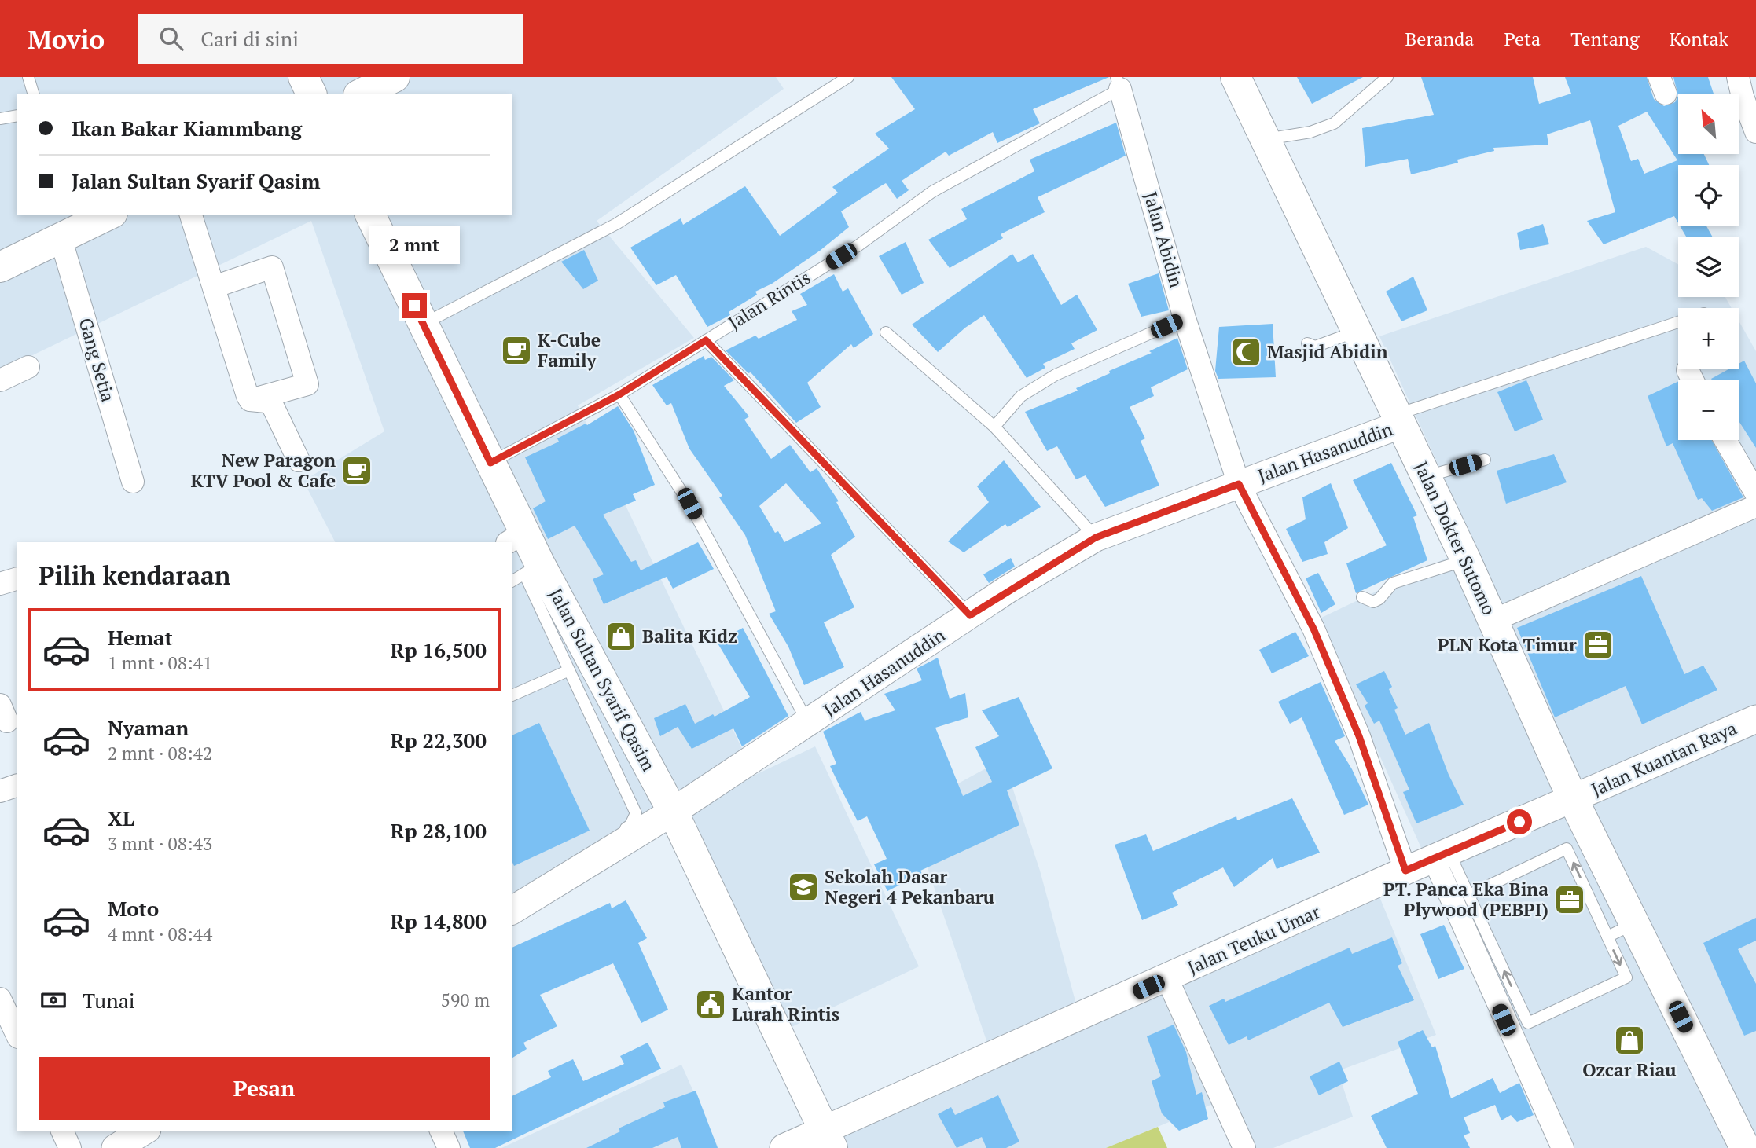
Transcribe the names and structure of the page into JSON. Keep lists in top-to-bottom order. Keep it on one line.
{"streets":{"main road":["Jalan Dokter Sutomo","Jalan Sultan Syarif Qasim"],"street":["Jalan Abidin","Gang Setia","Jalan Hasanuddin","Jalan Kuantan Raya","Jalan Teuku Umar"],"lane":["Jalan Rintis"]},"crossings":[["Jalan Abidin","Jalan Rintis"],["Jalan Abidin","Jalan Hasanuddin"],["Jalan Abidin","Jalan Teuku Umar"],["Jalan Rintis","Jalan Sultan Syarif Qasim"],["Jalan Hasanuddin","Jalan Dokter Sutomo"],["Jalan Hasanuddin","Jalan Sultan Syarif Qasim"],["Jalan Dokter Sutomo","Jalan Kuantan Raya"],["Jalan Dokter Sutomo","Jalan Teuku Umar"],["Jalan Sultan Syarif Qasim","Jalan Teuku Umar"],["Jalan Kuantan Raya","Jalan Teuku Umar"]],"places":{"cafe":["K-Cube Family","New Paragon KTV Pool & Cafe"],"mosque":["Masjid Abidin"],"shop":["Balita Kidz","Ozcar Riau"],"office":["PLN Kota Timur","PT. Panca Eka Bina Plywood (PEBPI)"],"school or university":["Sekolah Dasar Negeri 4 Pekanbaru"],"public building":["Kantor Lurah Rintis"]},"north":"top left","page":{"header":"Movio","search":"Cari di sini","nav":["Beranda","Peta","Tentang","Kontak"],"map_buttons":["+","−"],"banner":["Ikan Bakar Kiammbang","Jalan Sultan Syarif Qasim"],"bubble":"2 mnt","heading":"Pilih kendaraan","list":[{"name":"Hemat","note":"1 mnt · 08:41","value":"Rp 16,500"},{"name":"Nyaman","note":"2 mnt · 08:42","value":"Rp 22,300"},{"name":"XL","note":"3 mnt · 08:43","value":"Rp 28,100"},{"name":"Moto","note":"4 mnt · 08:44","value":"Rp 14,800"}],"pay":["Tunai","590 m"],"buttons":"Pesan"}}
